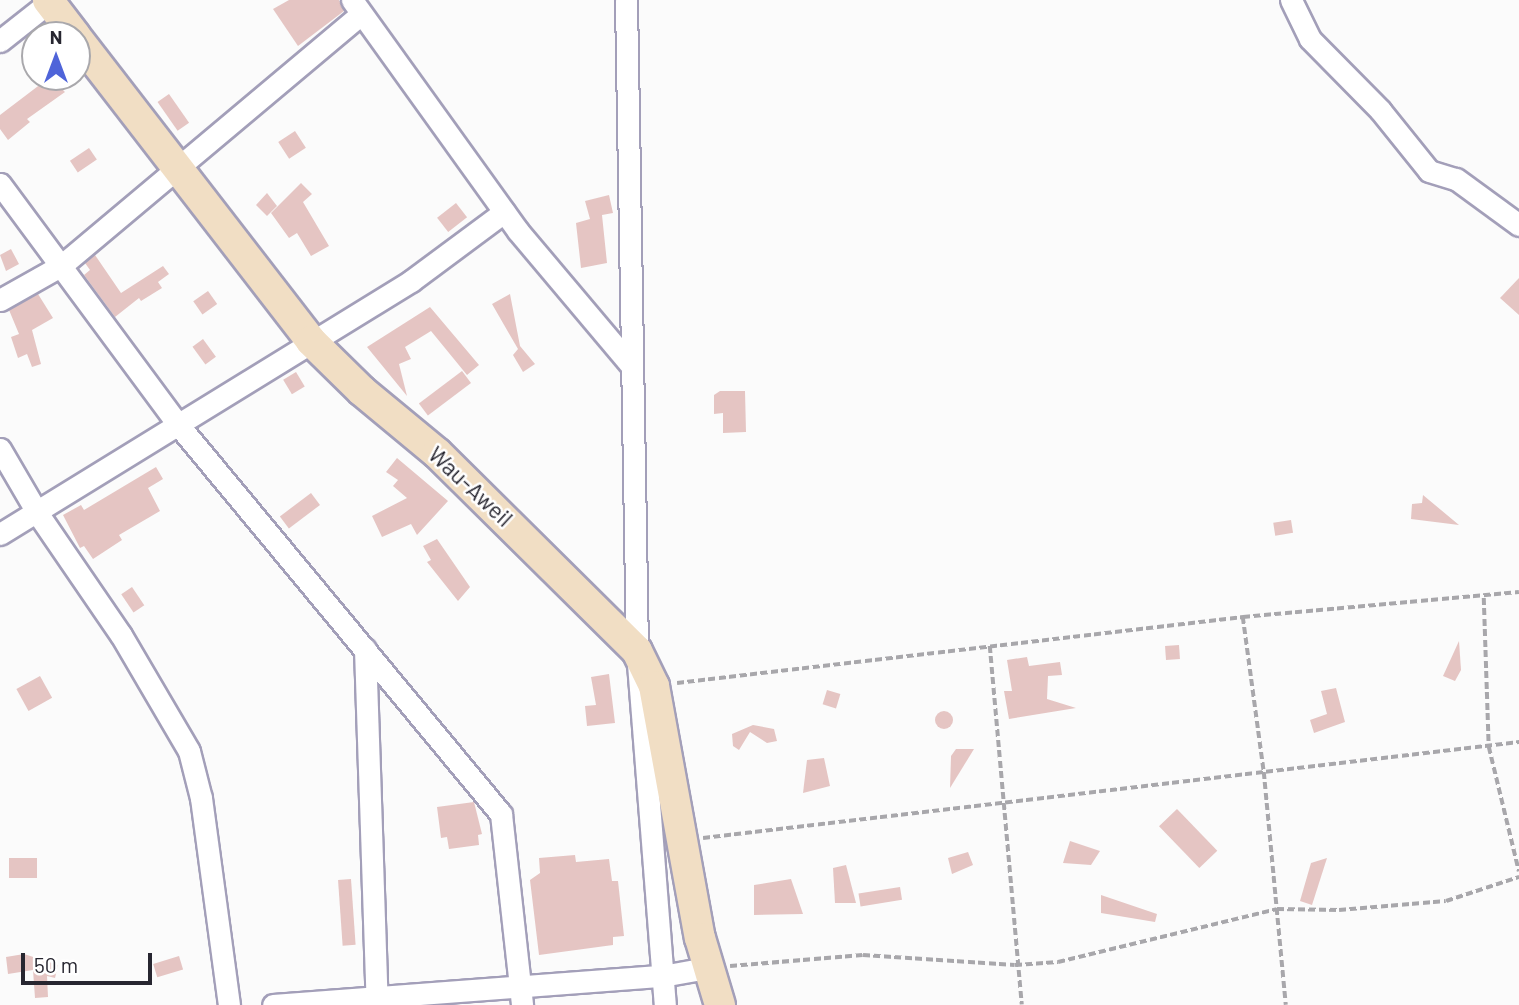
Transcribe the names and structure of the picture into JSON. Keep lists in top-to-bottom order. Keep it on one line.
{"streets":{"street":["Wau-Aweil"]},"scale_bar":"50 m","north":"top"}
